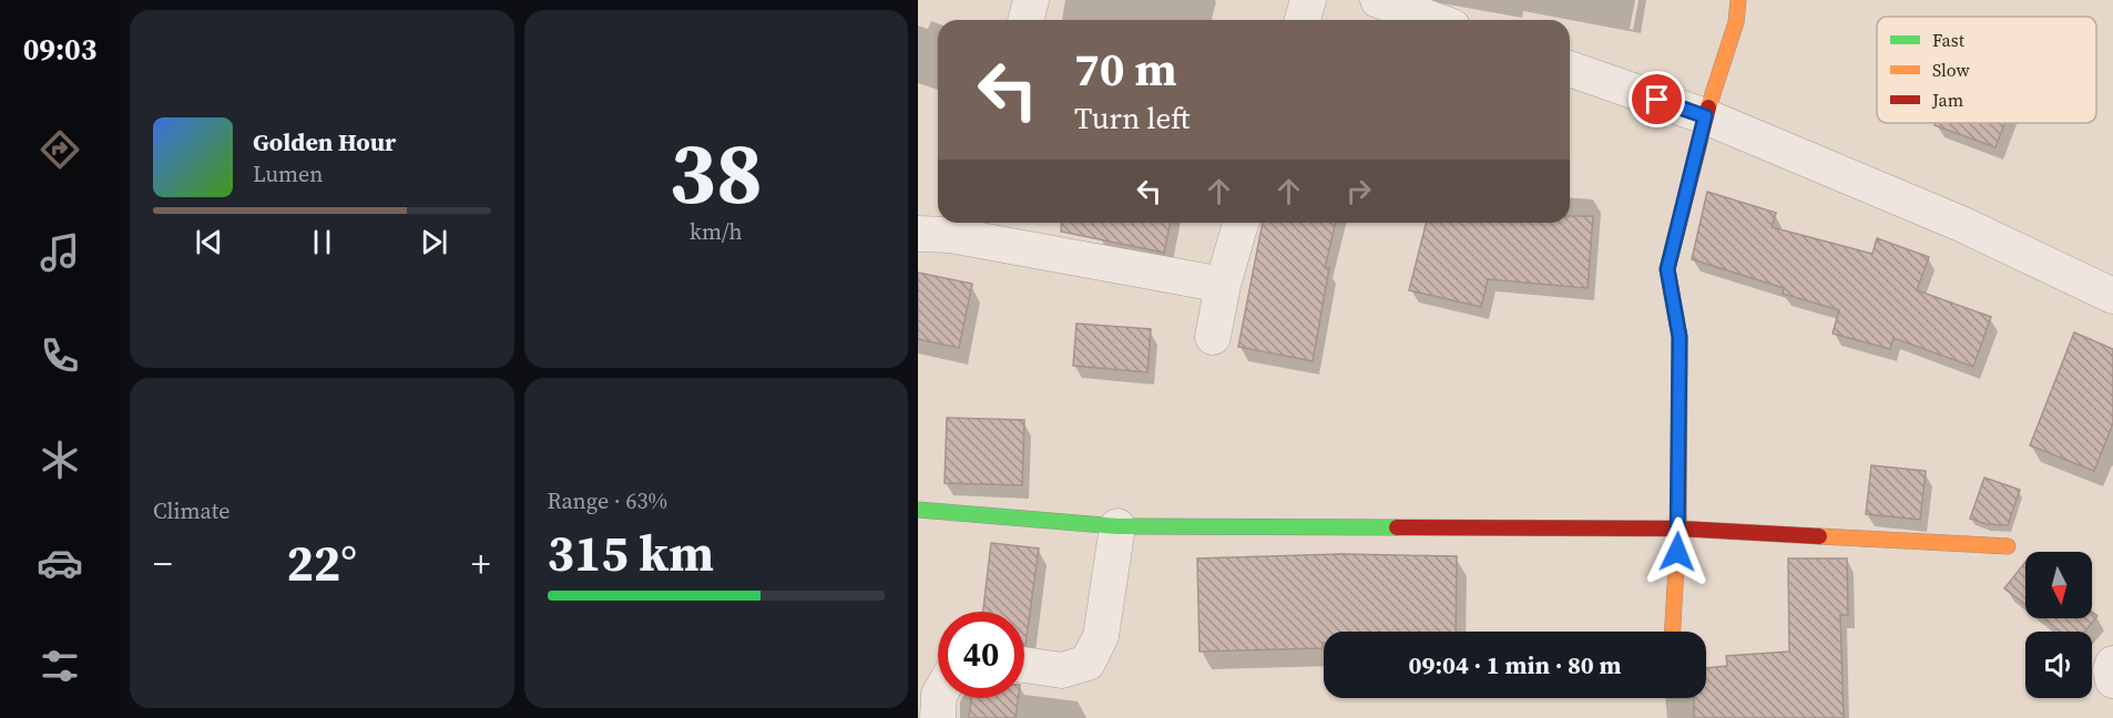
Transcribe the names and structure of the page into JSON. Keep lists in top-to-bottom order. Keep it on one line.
{"legend":["Fast","Slow","Jam"],"north":"bottom","page":{"tabs":"09:03","tile":[["38","km/h"],"Climate",["Range · 63%","315 km"]],"turn":["70 m","Turn left"],"song":["Golden Hour","Lumen"],"heat":["−","22°","+"],"limit":"40","trip":"09:04 · 1 min · 80 m"}}
